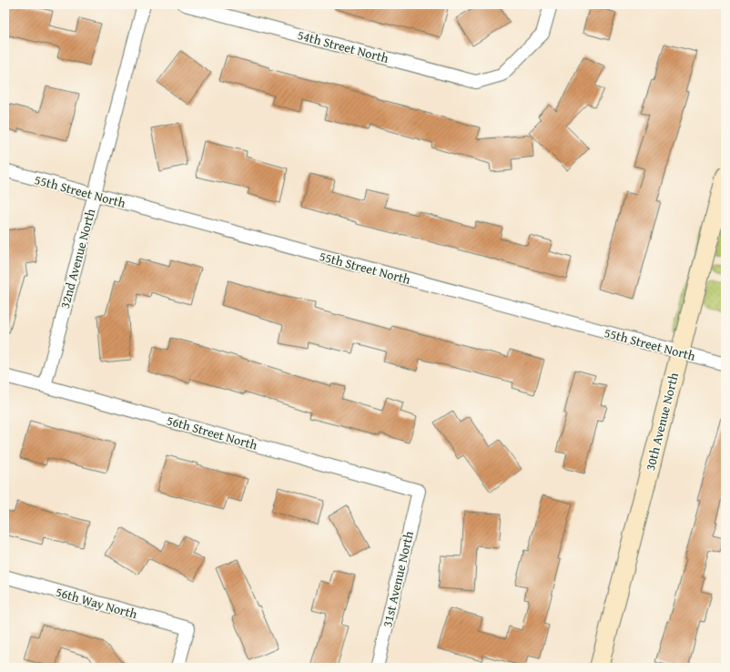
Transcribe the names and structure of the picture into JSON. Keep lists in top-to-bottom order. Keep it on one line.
{"streets":{"street":["54th Street North","55th Street North","32nd Avenue North","30th Avenue North","56th Street North","31st Avenue North","56th Way North"]},"crossings":[["55th Street North","32nd Avenue North"],["55th Street North","30th Avenue North"],["32nd Avenue North","56th Street North"],["56th Street North","31st Avenue North"]]}
